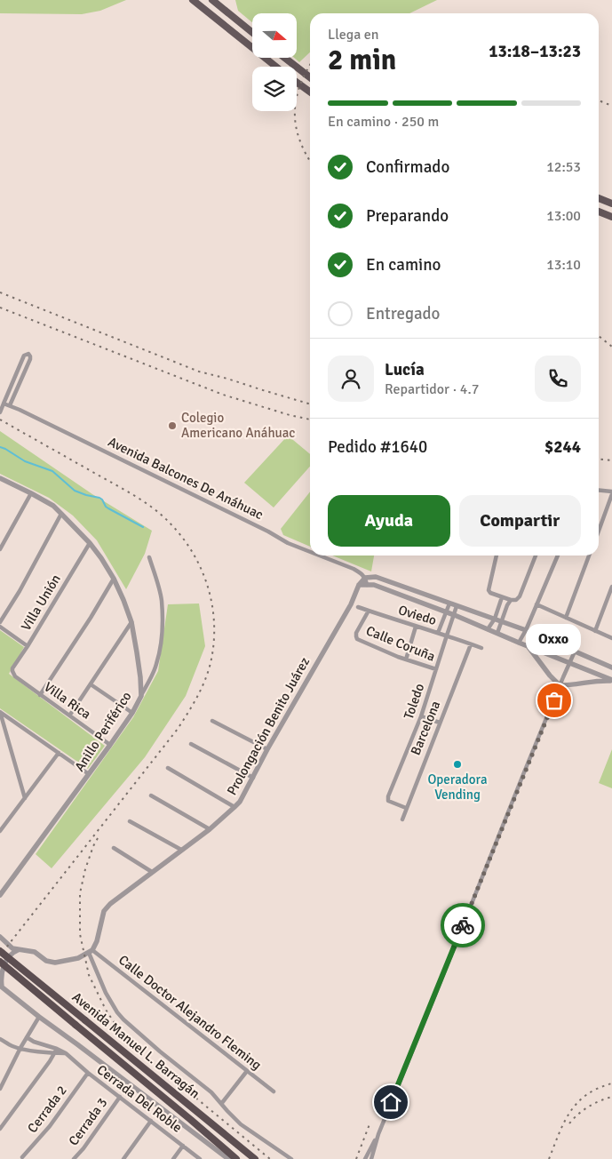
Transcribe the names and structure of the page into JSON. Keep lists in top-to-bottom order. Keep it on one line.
{"streets":{"highway":["Avenida Manuel L. Barragán"],"street":["Avenida Balcones De Anáhuac","Villa Unión","Oviedo","Calle Coruña","Villa Rica","Toledo","Prolongación Benito Juárez","Barcelona","Anillo Periférico","Calle Doctor Alejandro Fleming","Cerrada Del Roble","Cerrada 2","Cerrada 3"]},"crossings":[["Avenida Balcones De Anáhuac","Prolongación Benito Juárez"],["Villa Unión","Villa Rica"],["Villa Unión","Anillo Periférico"],["Oviedo","Calle Coruña"],["Oviedo","Toledo"],["Oviedo","Barcelona"],["Calle Coruña","Toledo"],["Villa Rica","Anillo Periférico"],["Toledo","Barcelona"],["Prolongación Benito Juárez","Calle Doctor Alejandro Fleming"],["Cerrada Del Roble","Cerrada 2"],["Cerrada Del Roble","Cerrada 3"]],"places":["Colegio Americano Anáhuac","Oxxo","Operadora Vending"],"north":"right","page":{"heading":["2 min","Llega en","13:18–13:23"],"panel":["Lucía","Repartidor · 4.7","Pedido #1640","$244"],"bar":"En camino · 250 m","list":[["Confirmado","12:53"],["Preparando","13:00"],["En camino","13:10"],"Entregado"],"buttons":["Ayuda","Compartir"],"bubble":"Oxxo"}}
